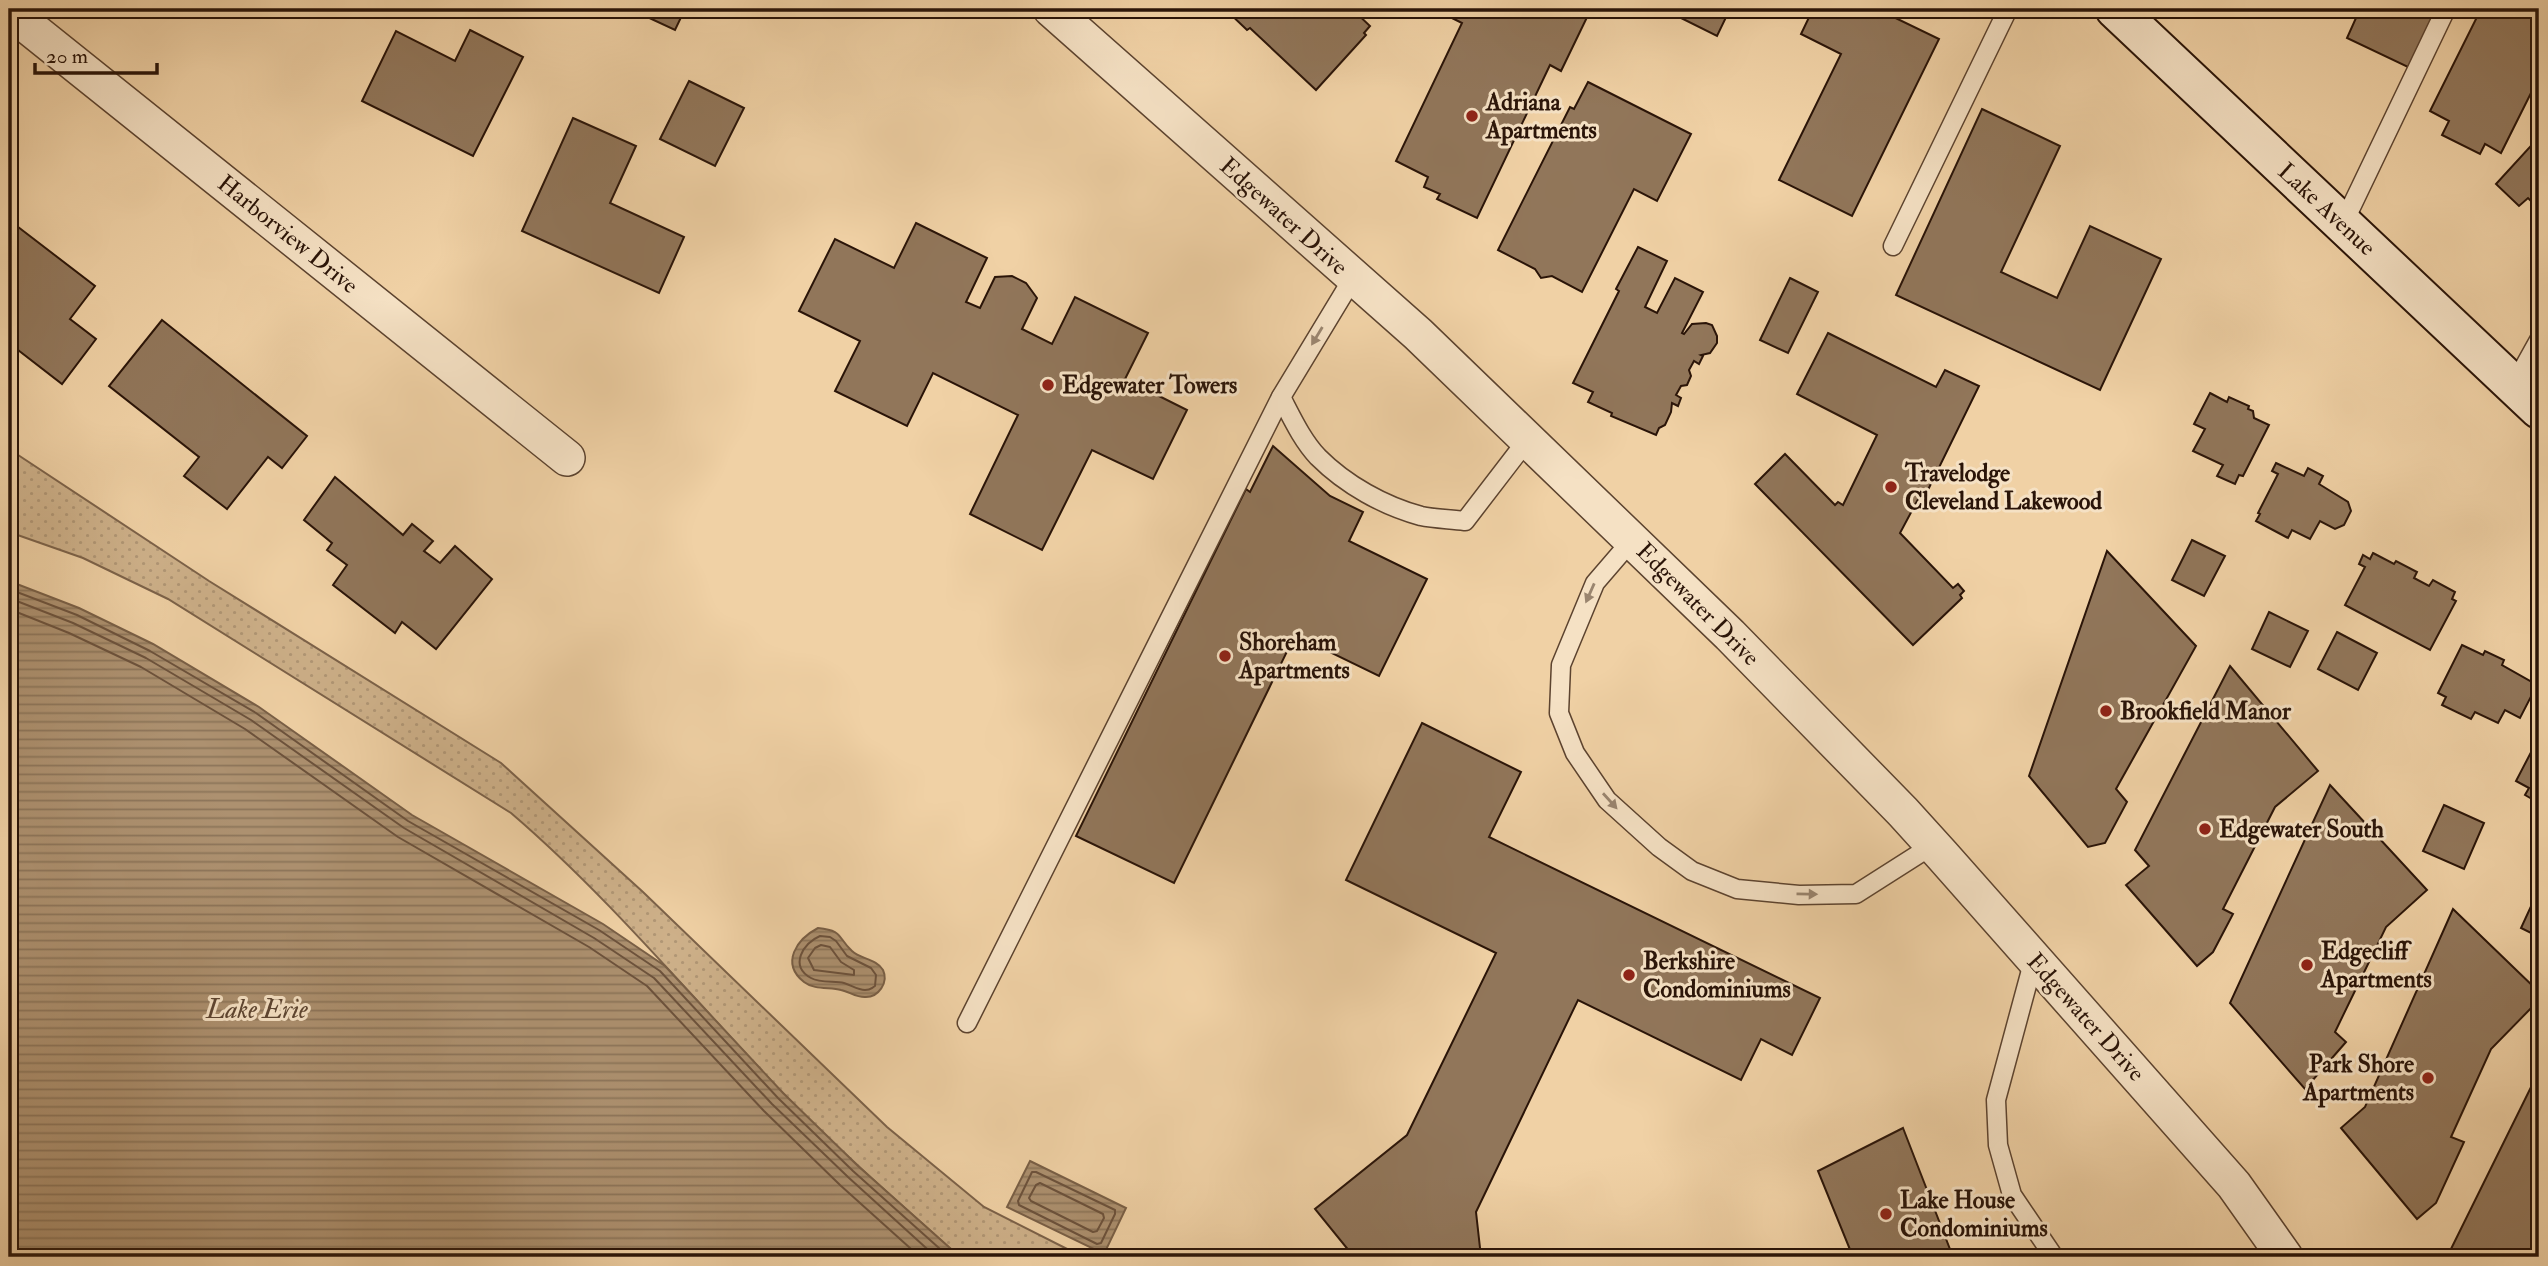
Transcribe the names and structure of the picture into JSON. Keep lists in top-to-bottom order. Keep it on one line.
{"streets":{"street":["Lake Avenue","Edgewater Drive","Harborview Drive"]},"water":["Lake Erie"],"places":["Adriana Apartments","Edgewater Towers","Travelodge Cleveland Lakewood","Shoreham Apartments","Brookfield Manor","Edgewater South","Edgecliff Apartments","Berkshire Condominiums","Park Shore Apartments","Lake House Condominiums"],"scale_bar":"20 m"}
